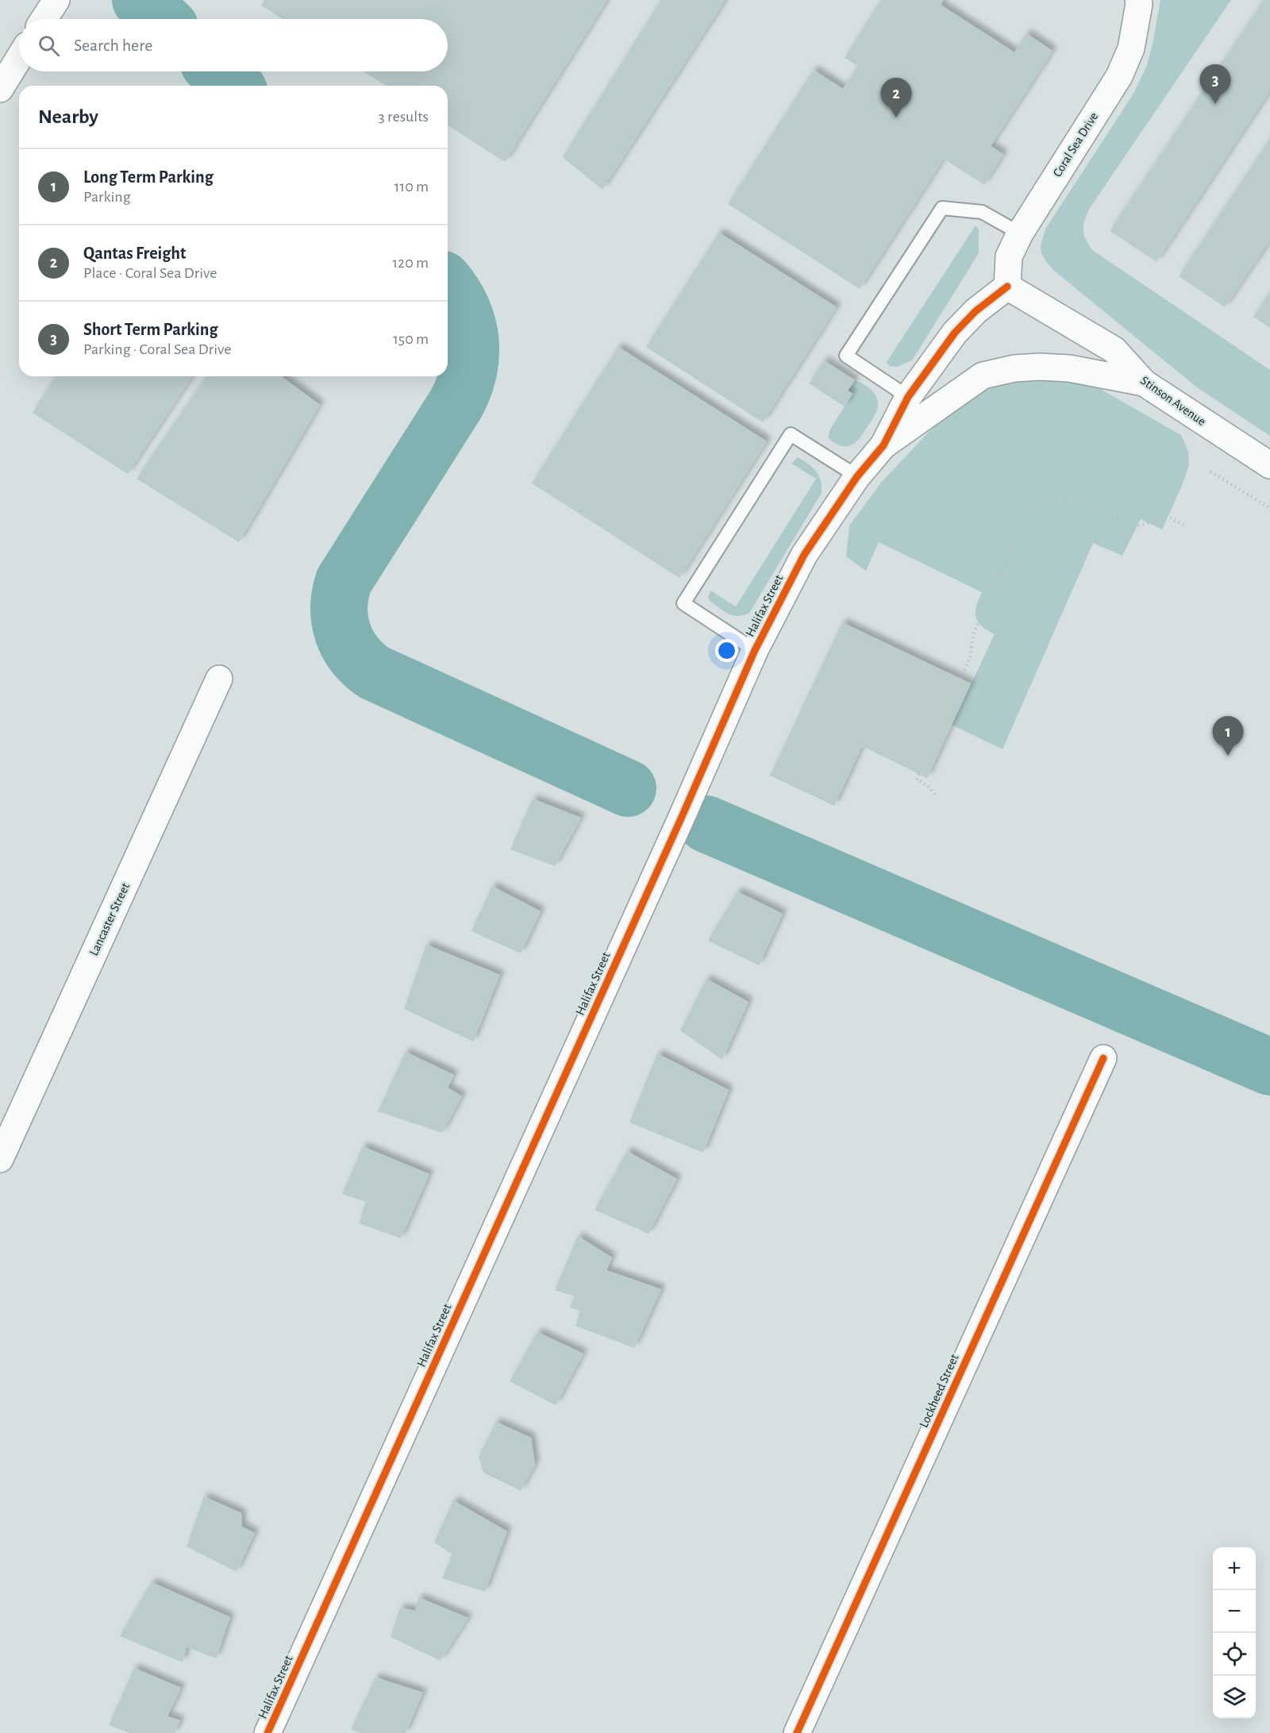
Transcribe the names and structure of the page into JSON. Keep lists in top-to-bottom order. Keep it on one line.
{"streets":{"street":["Coral Sea Drive","Stinson Avenue","Halifax Street","Lancaster Street","Lockheed Street"]},"crossings":[["Coral Sea Drive","Stinson Avenue"],["Coral Sea Drive","Halifax Street"],["Stinson Avenue","Halifax Street"]],"page":{"search":"Search here","pins":["3","2","1"],"heading":["Nearby","3 results"],"list":[{"mark":"1","name":"Long Term Parking","note":"Parking","value":"110 m"},{"mark":"2","name":"Qantas Freight","note":"Place · Coral Sea Drive","value":"120 m"},{"mark":"3","name":"Short Term Parking","note":"Parking · Coral Sea Drive","value":"150 m"}],"map_buttons":["+","−"]}}
